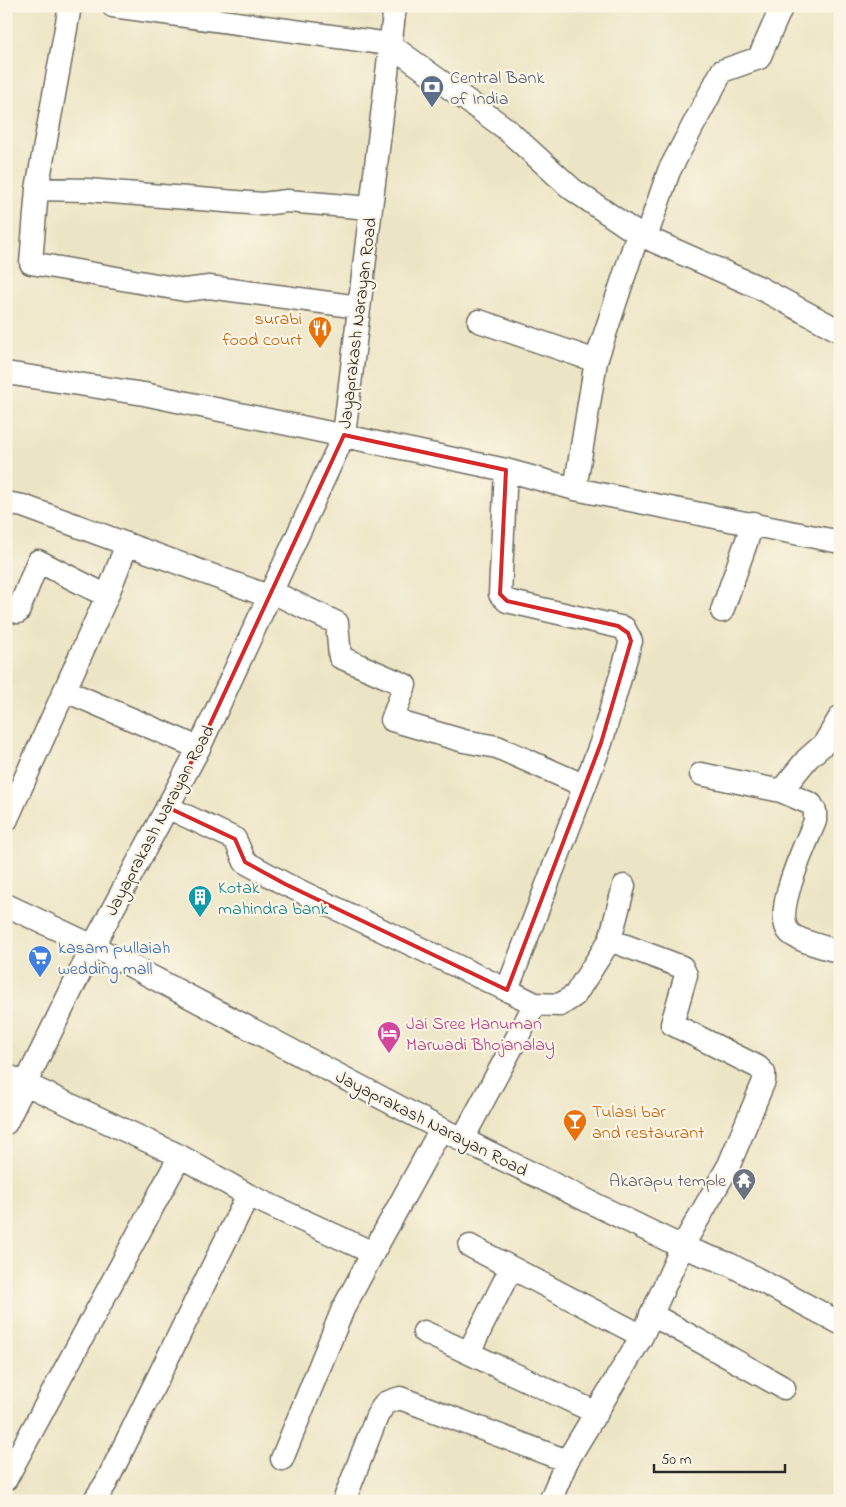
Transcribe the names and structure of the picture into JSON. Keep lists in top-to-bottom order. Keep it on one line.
{"streets":{"street":["Jayaprakash Narayan Road"]},"places":{"bank":["Central Bank of India"],"restaurant":["surabi food court"],"building":["Kotak mahindra bank"],"supermarket":["kasam pullaiah wedding mall"],"hotel":["Jai Sree Hanuman Marwadi Bhojanalay"],"bar":["Tulasi bar and restaurant"],"temple":["Akarapu temple"]},"scale_bar":"50 m"}
